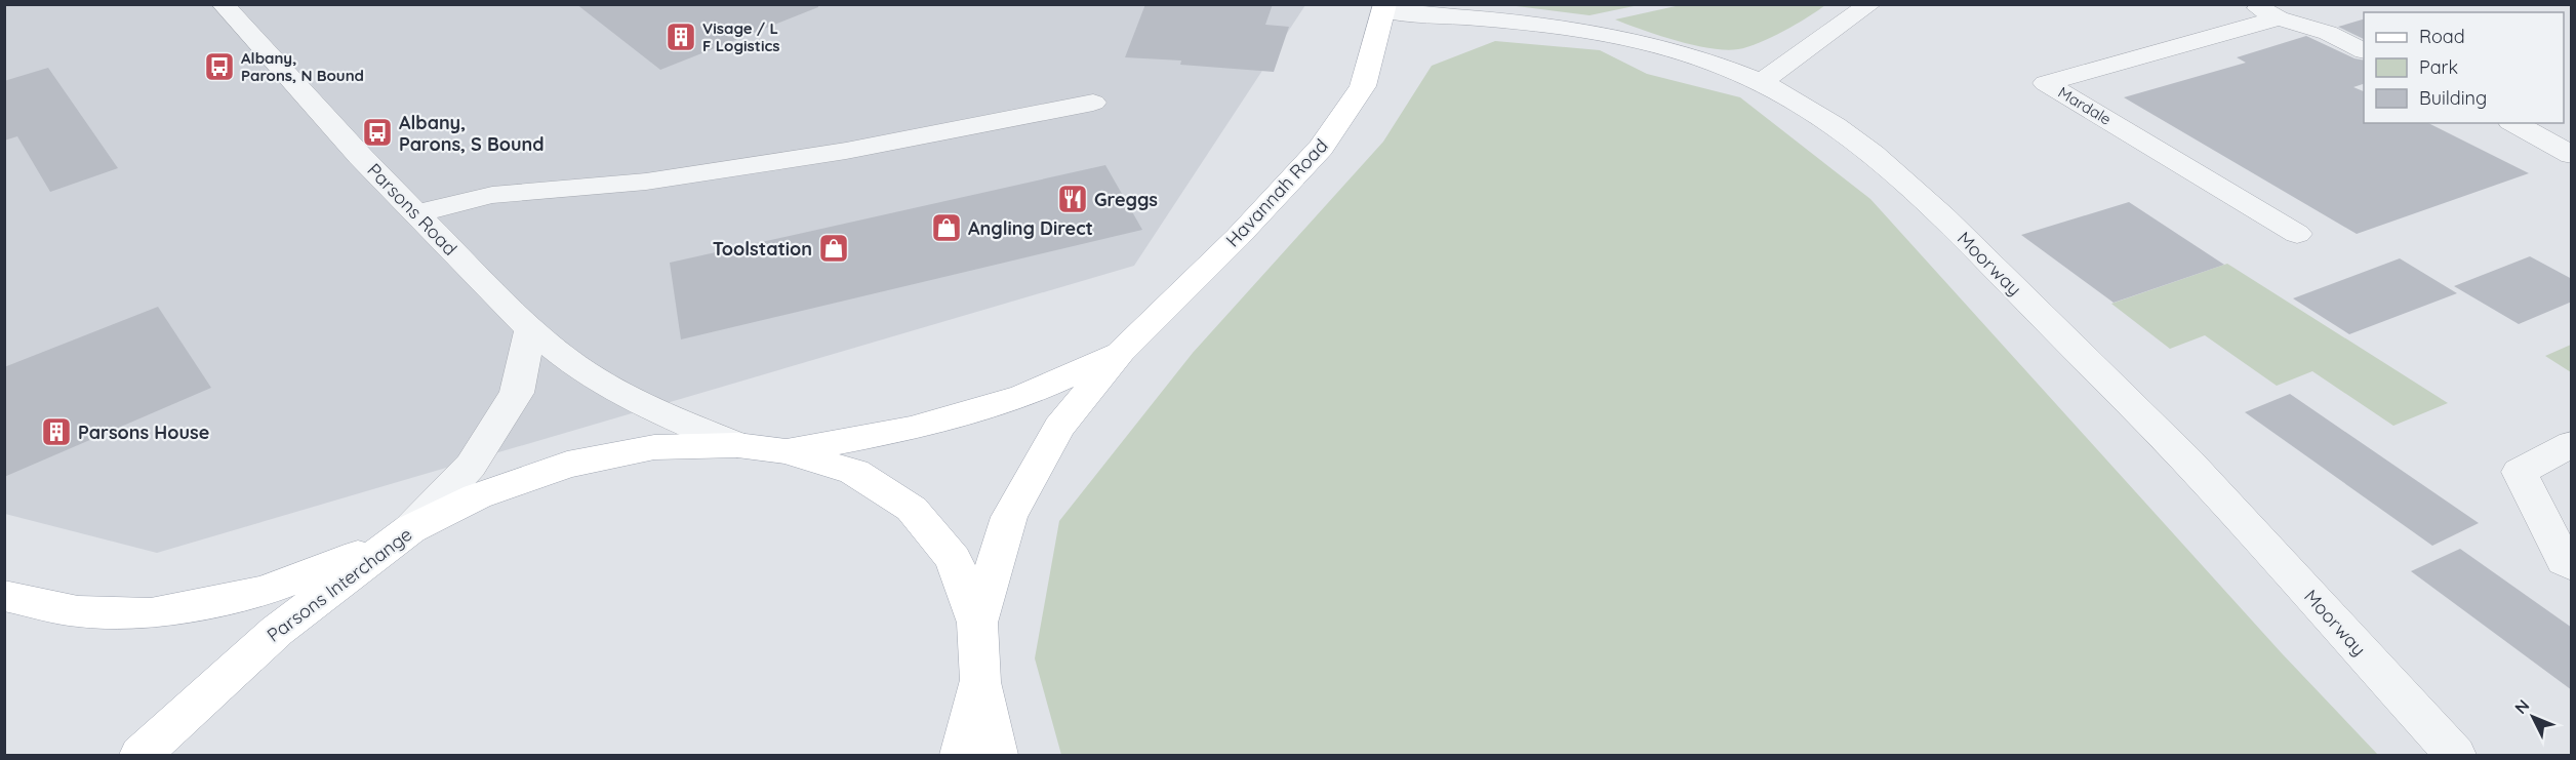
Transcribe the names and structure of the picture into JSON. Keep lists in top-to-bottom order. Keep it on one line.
{"streets":{"main road":["Havannah Road","Parsons Interchange"],"street":["Mardale","Parsons Road","Moorway"]},"crossings":[["Havannah Road","Moorway"],["Havannah Road","Parsons Interchange"],["Parsons Road","Parsons Interchange"]],"places":{"building":["Visage / L F Logistics","Parsons House"],"bus stop":["Albany, Parons, N Bound","Albany, Parons, S Bound"],"restaurant":["Greggs"],"shop":["Angling Direct","Toolstation"]},"legend":["Road","Park","Building"],"north":"top left"}
